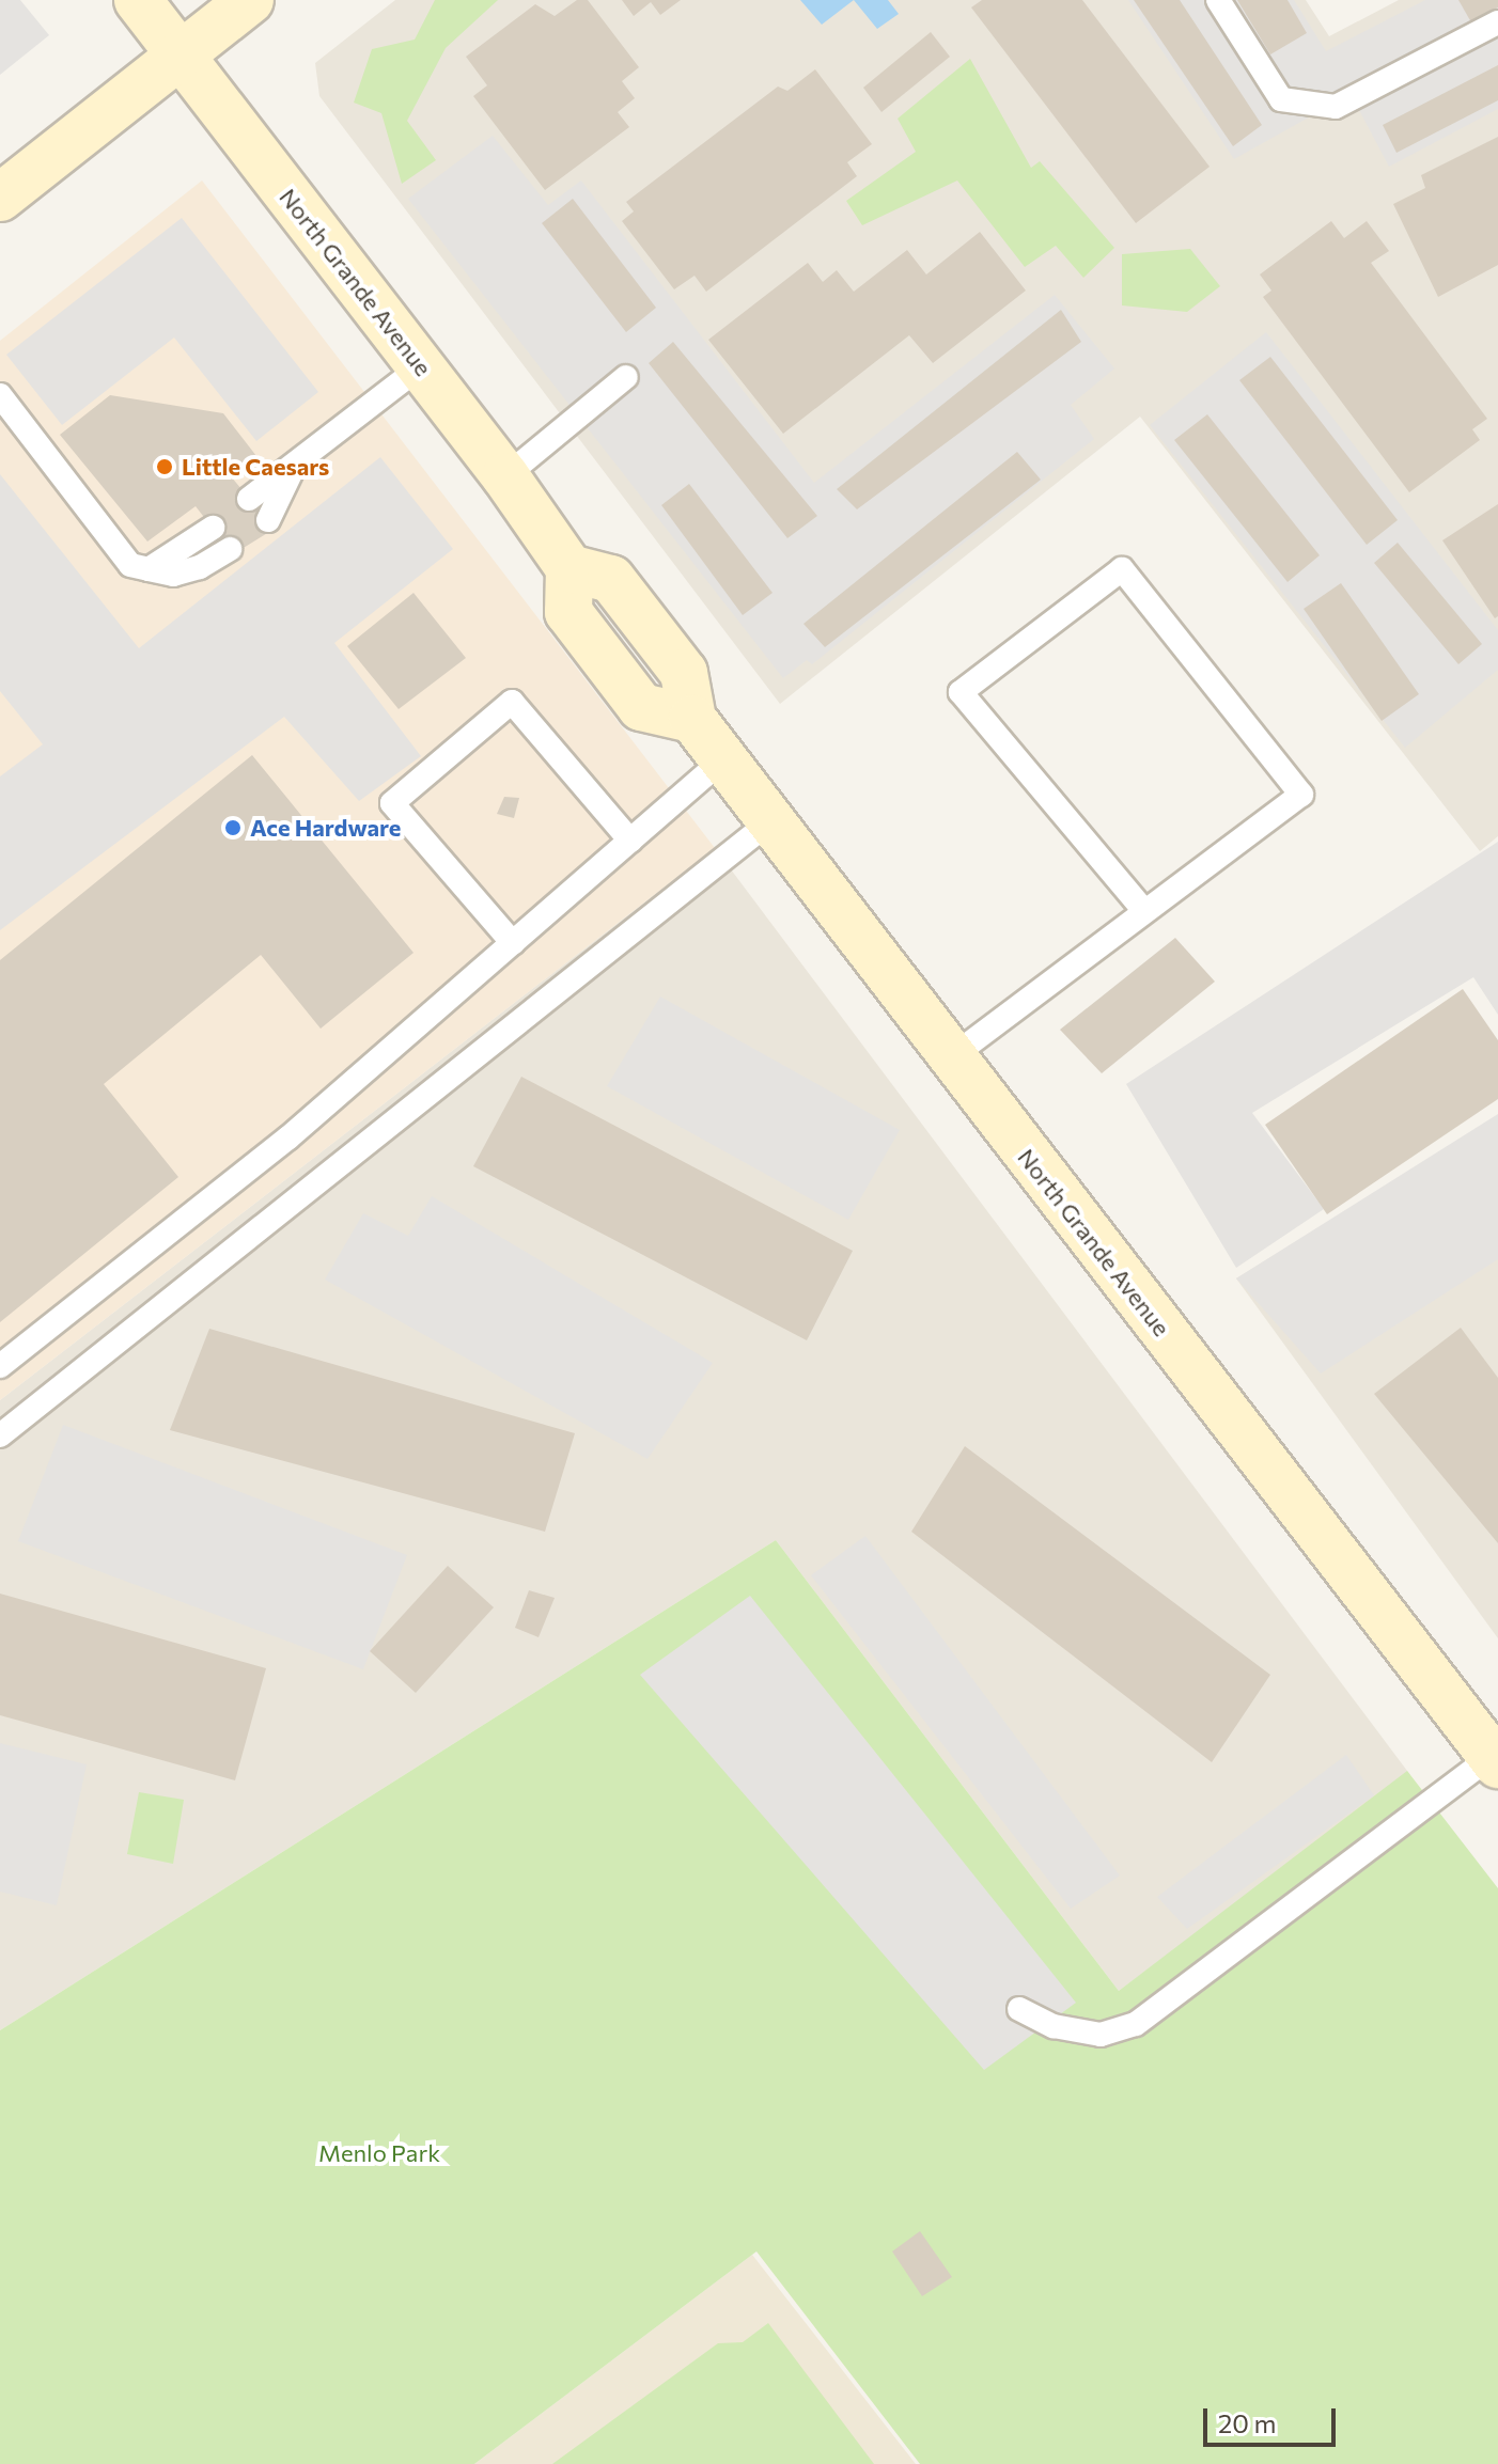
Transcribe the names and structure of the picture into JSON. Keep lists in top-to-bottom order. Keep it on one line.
{"streets":{"main road":["North Grande Avenue"]},"parks":["Menlo Park"],"places":["Little Caesars","Ace Hardware"],"scale_bar":"20 m"}
